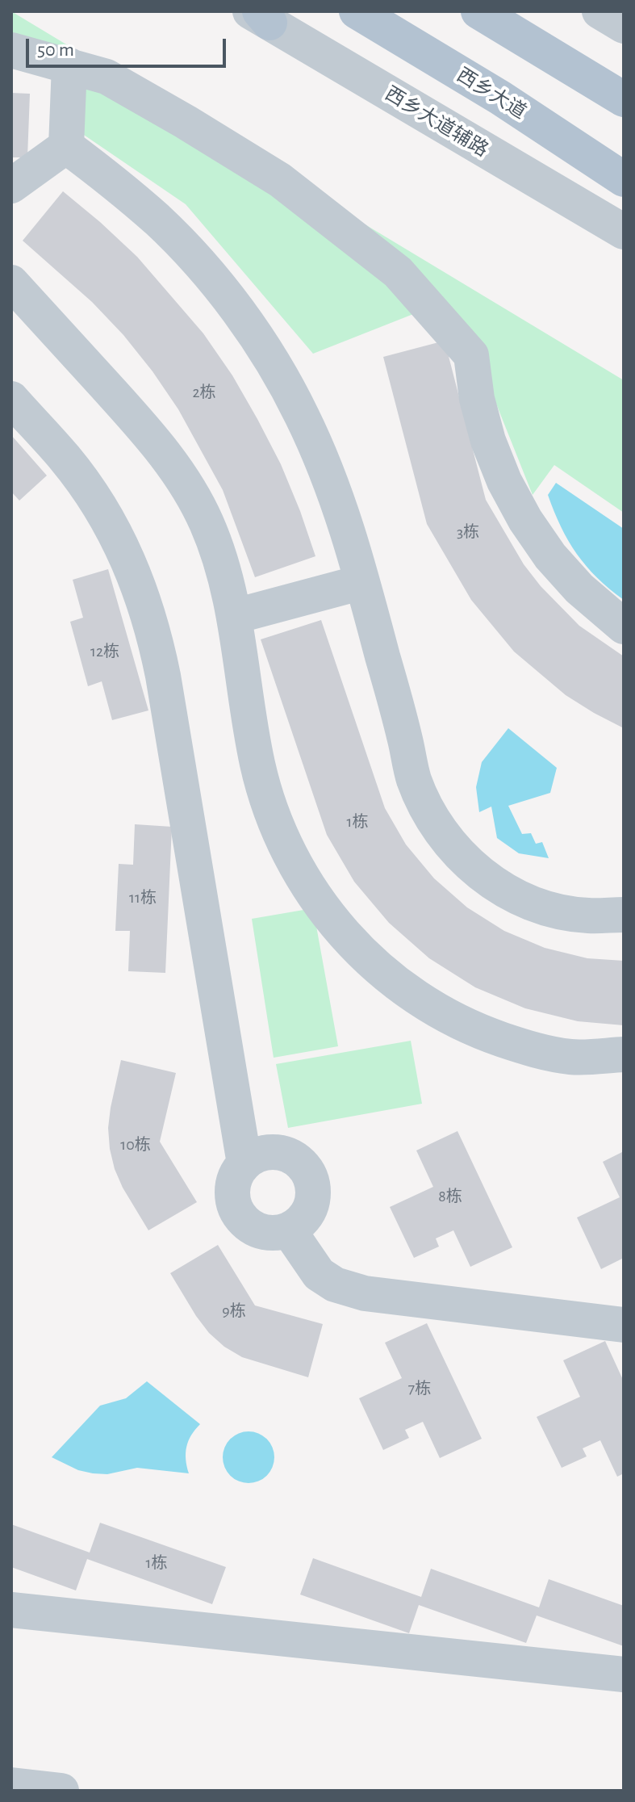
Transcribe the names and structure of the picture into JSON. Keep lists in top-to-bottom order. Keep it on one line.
{"streets":{"main road":["西乡大道"],"street":["西乡大道辅路"]},"house_numbers":["2栋","3栋","12栋","1栋","11栋","10栋","8栋","9栋","7栋","1栋"],"scale_bar":"50 m"}
